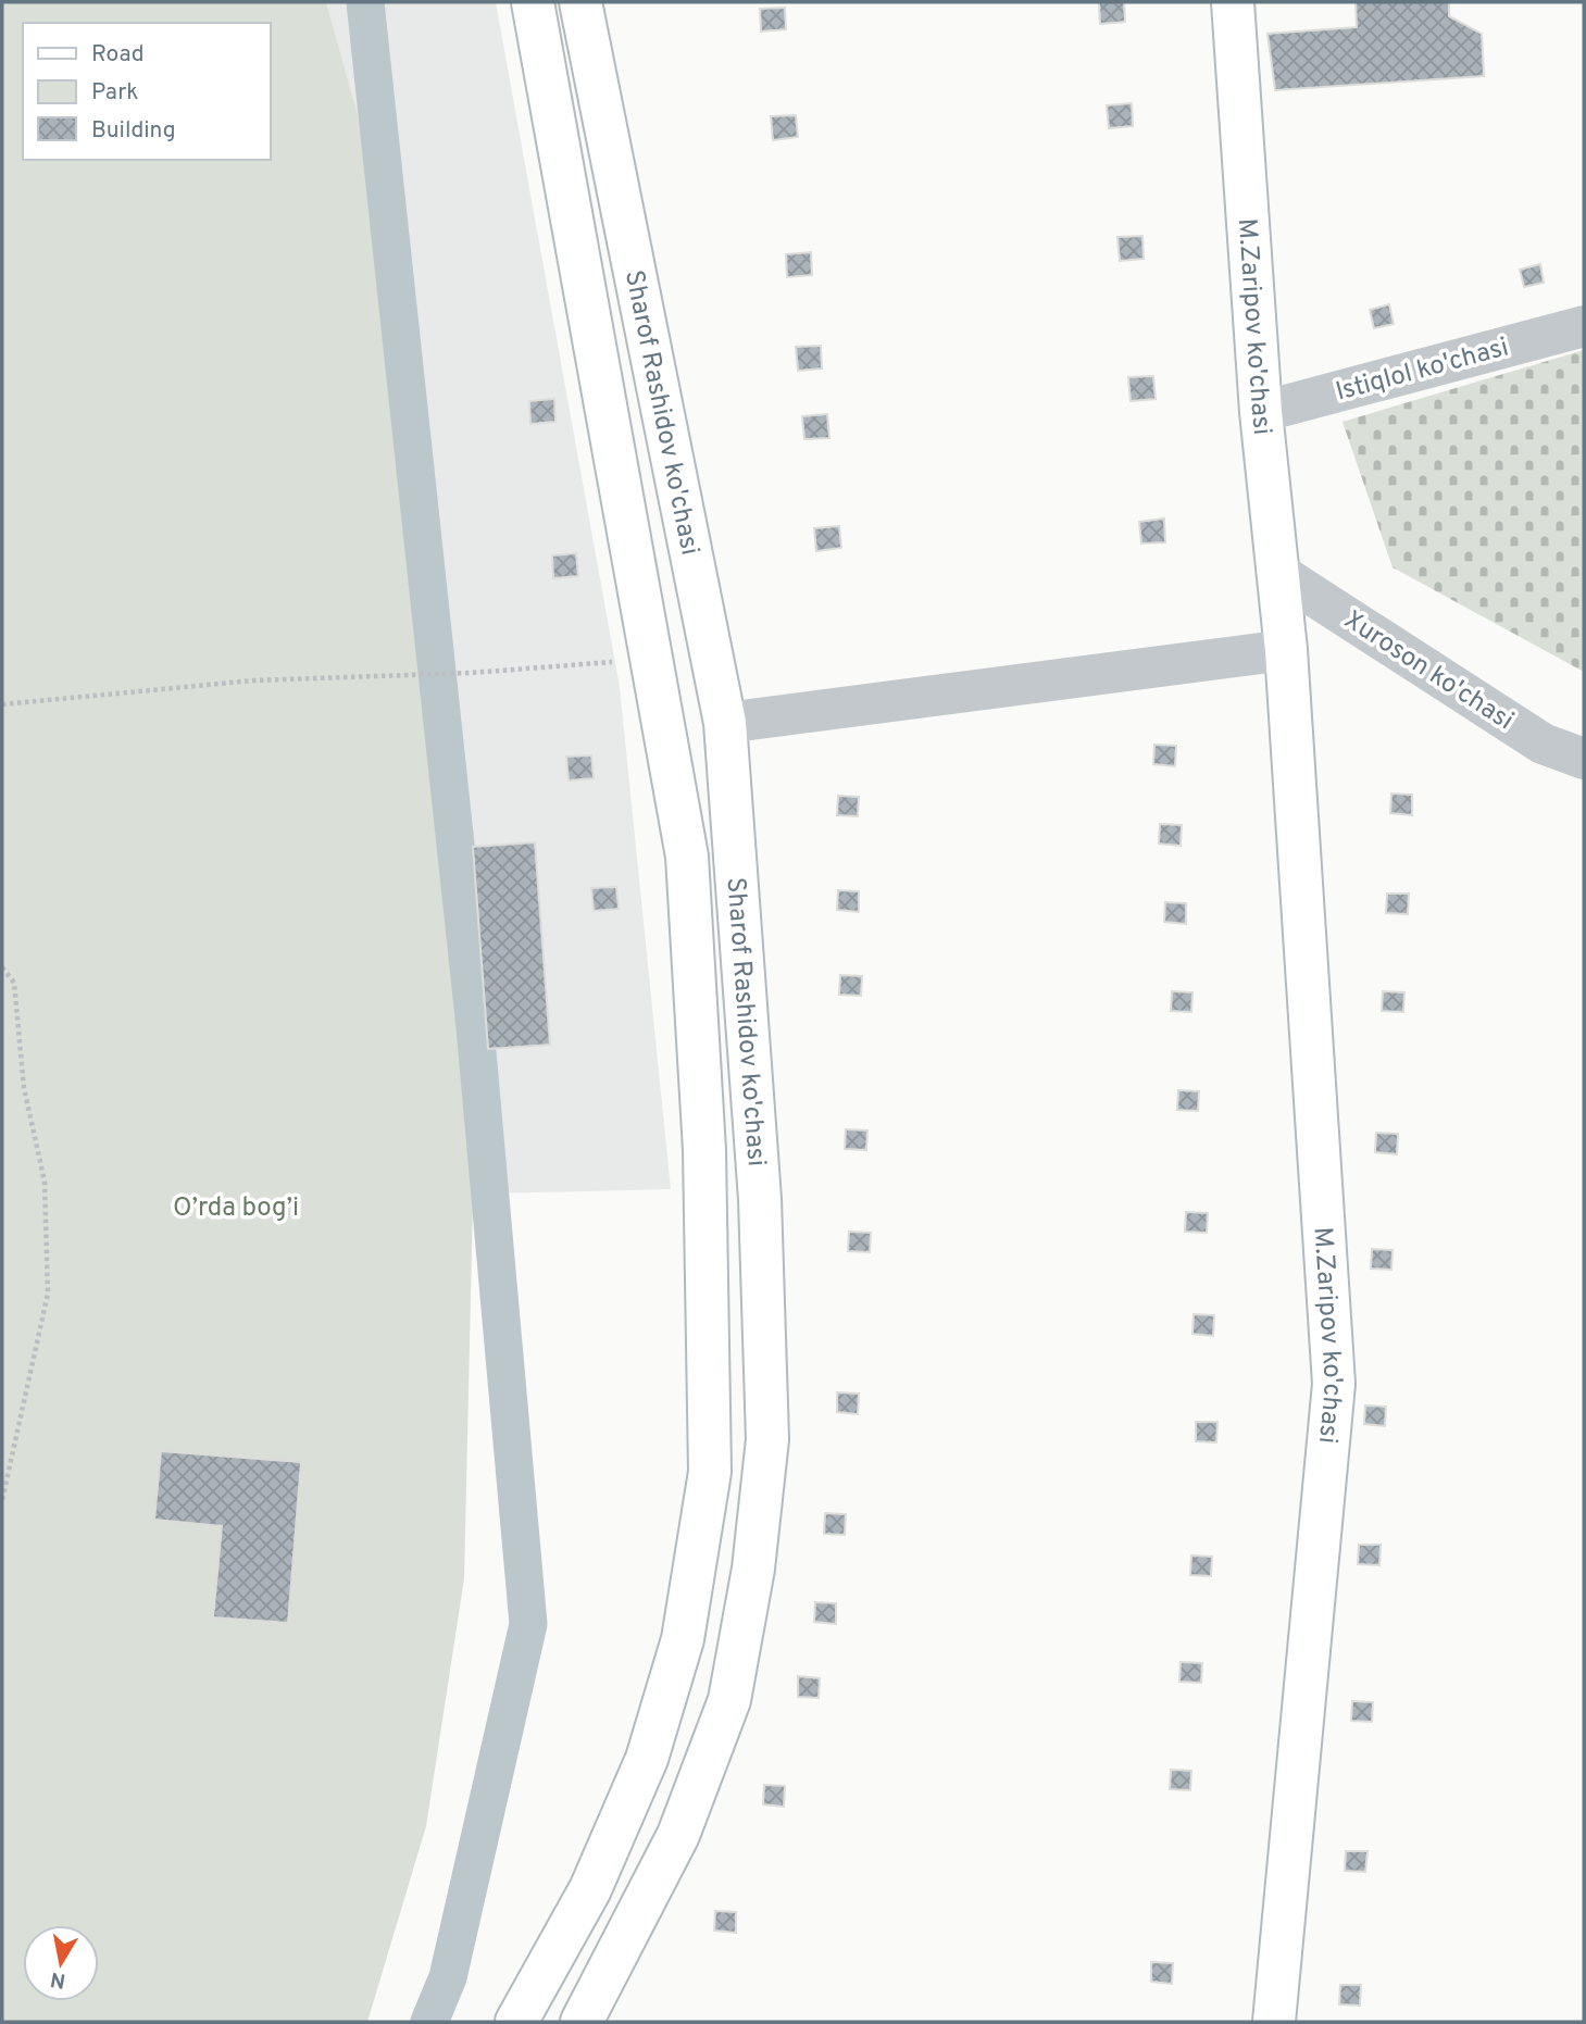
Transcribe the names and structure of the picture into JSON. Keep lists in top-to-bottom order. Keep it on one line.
{"streets":{"street":["M.Zaripov ko'chasi","Istiqlol ko'chasi","Sharof Rashidov ko'chasi","Xuroson ko'chasi"]},"crossings":[["M.Zaripov ko'chasi","Istiqlol ko'chasi"],["M.Zaripov ko'chasi","Xuroson ko'chasi"]],"parks":["O’rda bog’i"],"legend":["Road","Park","Building"],"north":"bottom"}
